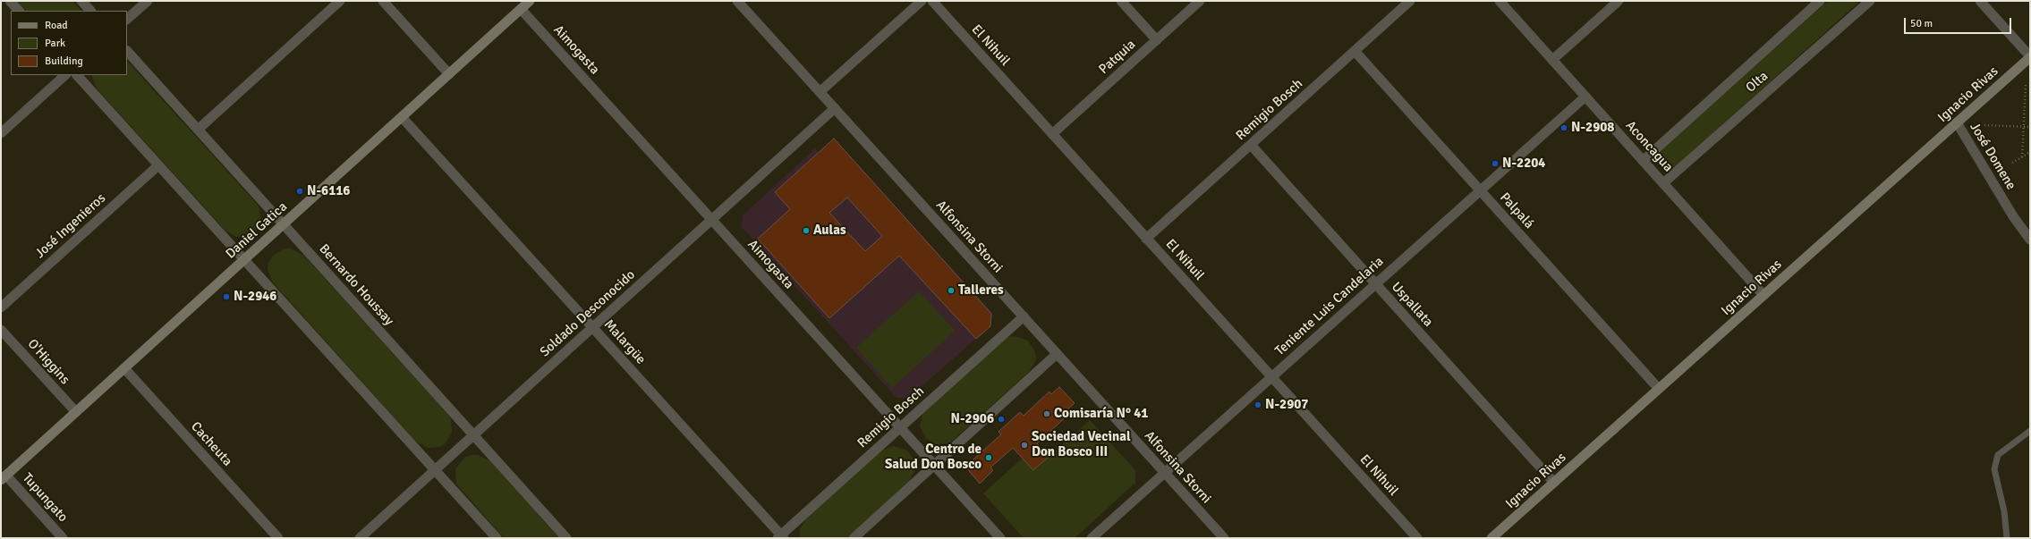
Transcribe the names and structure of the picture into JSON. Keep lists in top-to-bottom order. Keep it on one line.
{"streets":{"main road":["Ignacio Rivas","Daniel Gatica"],"street":["El Nihuil","Aimogasta","Patquia","Olta","Remigio Bosch","Aconcagua","José Domene","Palpalá","José Ingenieros","Alfonsina Storni","Bernardo Houssay","Uspallata","Teniente Luis Candelaria","Soldado Desconocido","Malargüe","O'Higgins","Cacheuta","Tupungato"]},"crossings":[["El Nihuil","Patquia"],["El Nihuil","Remigio Bosch"],["El Nihuil","Teniente Luis Candelaria"],["Aimogasta","Remigio Bosch"],["Aimogasta","Daniel Gatica"],["Aimogasta","Soldado Desconocido"],["Olta","Aconcagua"],["Ignacio Rivas","Aconcagua"],["Ignacio Rivas","José Domene"],["Ignacio Rivas","Palpalá"],["Ignacio Rivas","Uspallata"],["Remigio Bosch","Palpalá"],["Remigio Bosch","Alfonsina Storni"],["Remigio Bosch","Uspallata"],["Remigio Bosch","Malargüe"],["Aconcagua","Teniente Luis Candelaria"],["Palpalá","Teniente Luis Candelaria"],["Daniel Gatica","Bernardo Houssay"],["Daniel Gatica","Malargüe"],["Daniel Gatica","O'Higgins"],["Daniel Gatica","Cacheuta"],["Daniel Gatica","Tupungato"],["Alfonsina Storni","Teniente Luis Candelaria"],["Alfonsina Storni","Soldado Desconocido"],["Bernardo Houssay","Soldado Desconocido"],["Uspallata","Teniente Luis Candelaria"],["Soldado Desconocido","Malargüe"]],"places":["N-2908","N-2204","N-6116","Aulas","Talleres","N-2946","N-2907","Comisaría N° 41","N-2906","Sociedad Vecinal Don Bosco III","Centro de Salud Don Bosco"],"legend":["Road","Park","Building"],"scale_bar":"50 m"}
